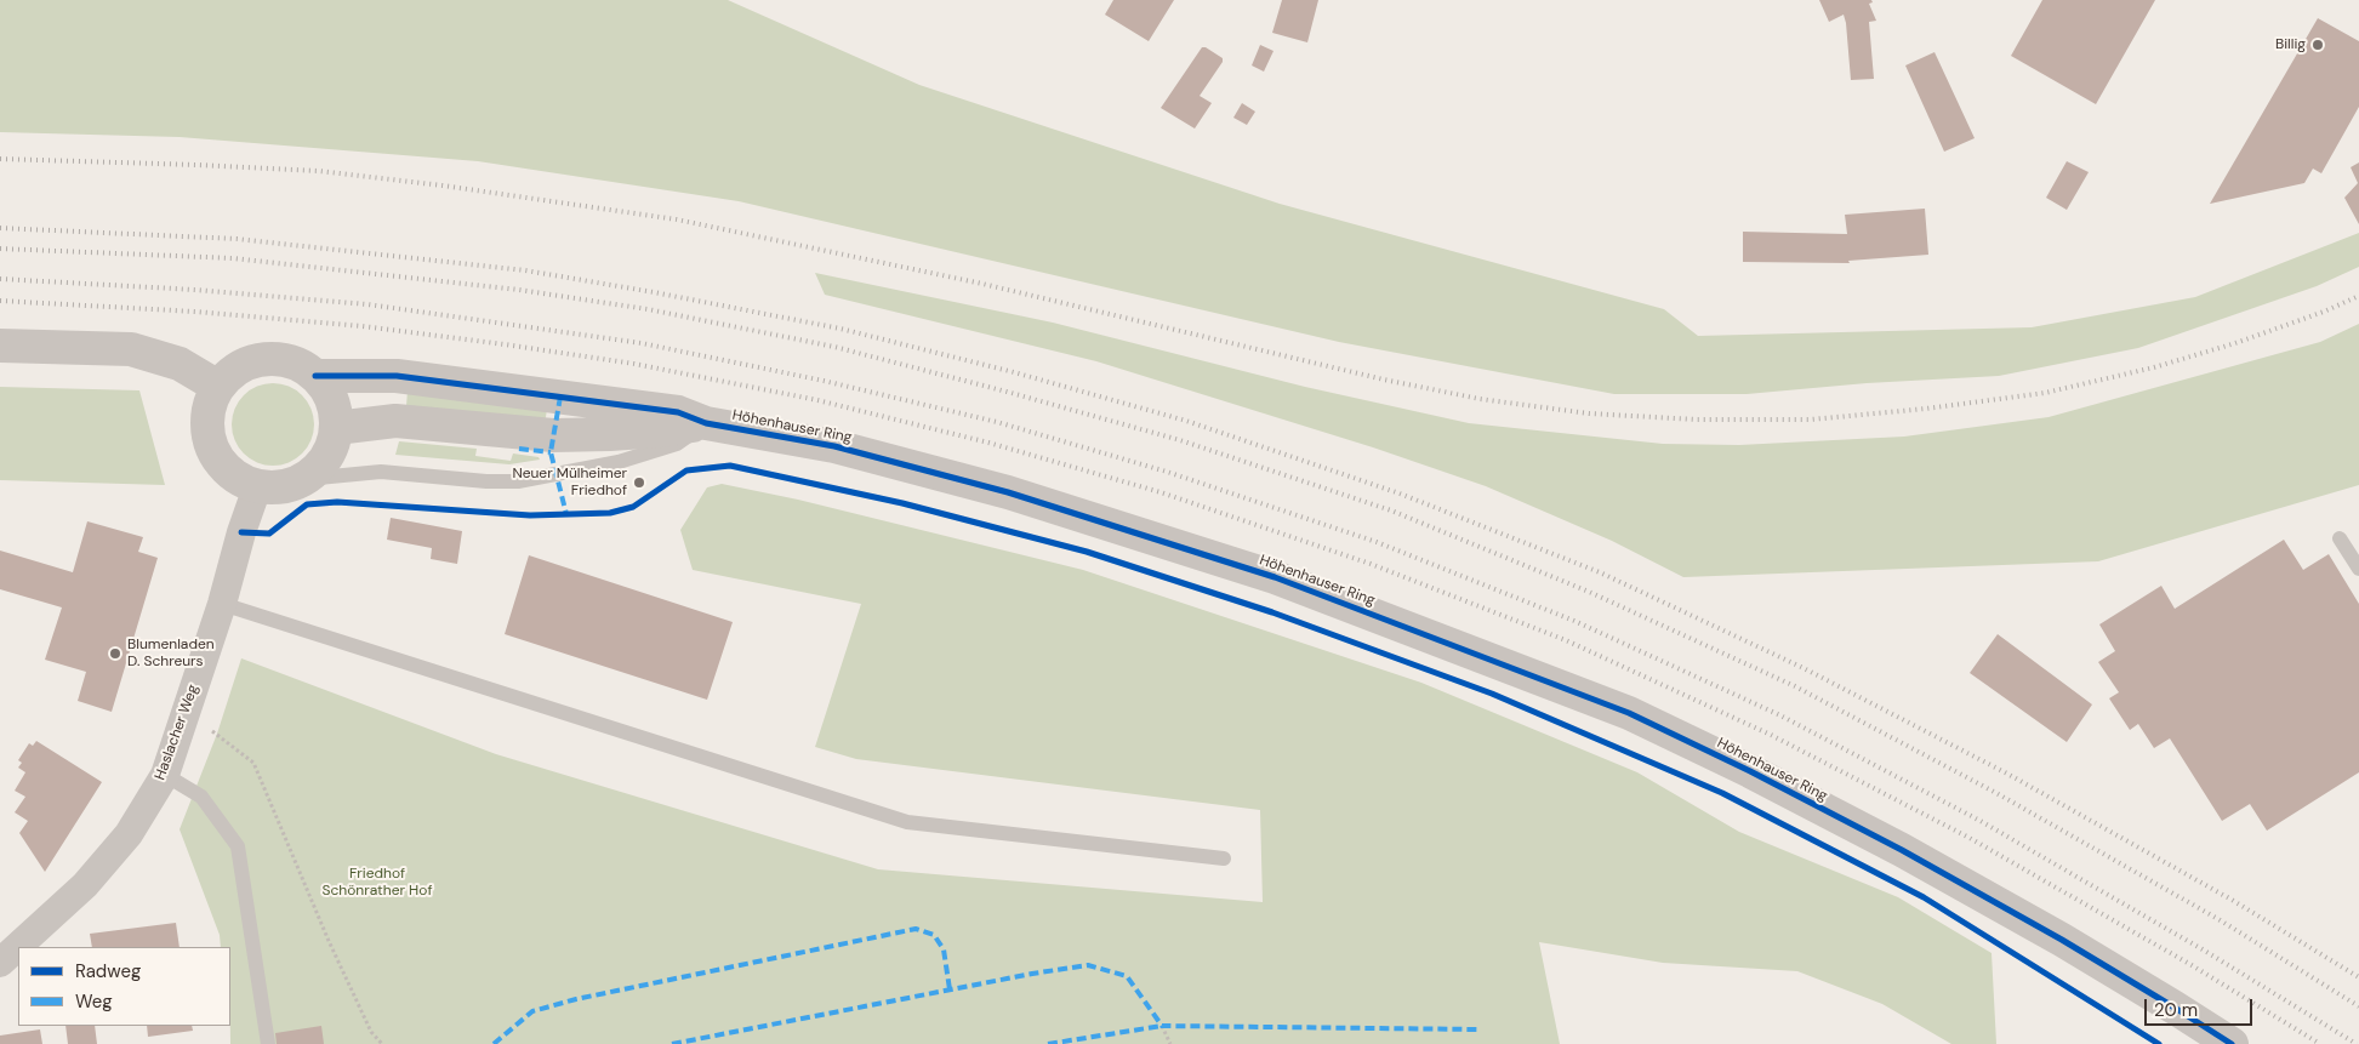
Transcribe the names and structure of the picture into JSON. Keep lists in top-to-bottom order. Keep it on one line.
{"streets":{"street":["Höhenhauser Ring","Haslacher Weg"]},"crossings":[["Höhenhauser Ring","Haslacher Weg"]],"parks":["Friedhof Schönrather Hof"],"places":["Billig","Neuer Mülheimer Friedhof","Blumenladen D. Schreurs"],"legend":["Radweg","Weg"],"scale_bar":"20 m"}
